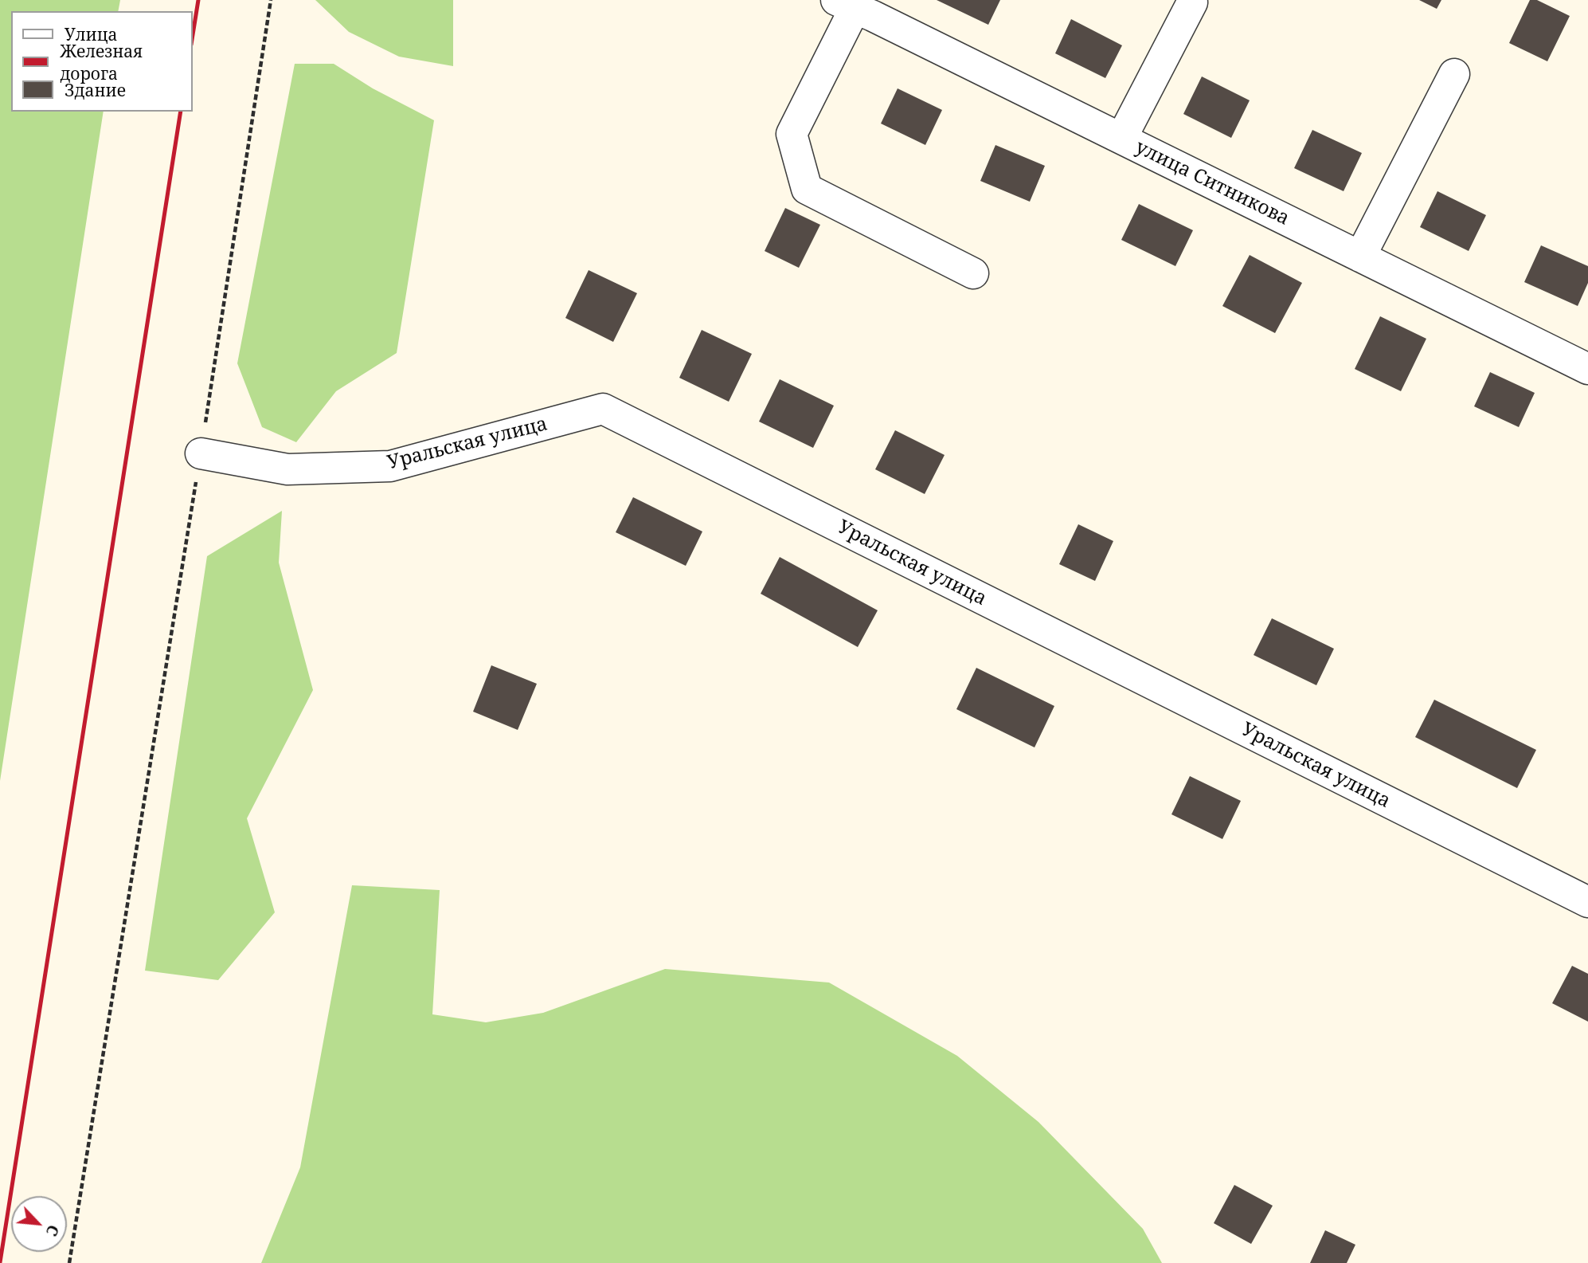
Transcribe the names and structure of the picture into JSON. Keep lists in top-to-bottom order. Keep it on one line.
{"streets":{"street":["улица Ситникова","Уральская улица"]},"legend":["Улица","Железная дорога","Здание"],"north":"bottom right"}
